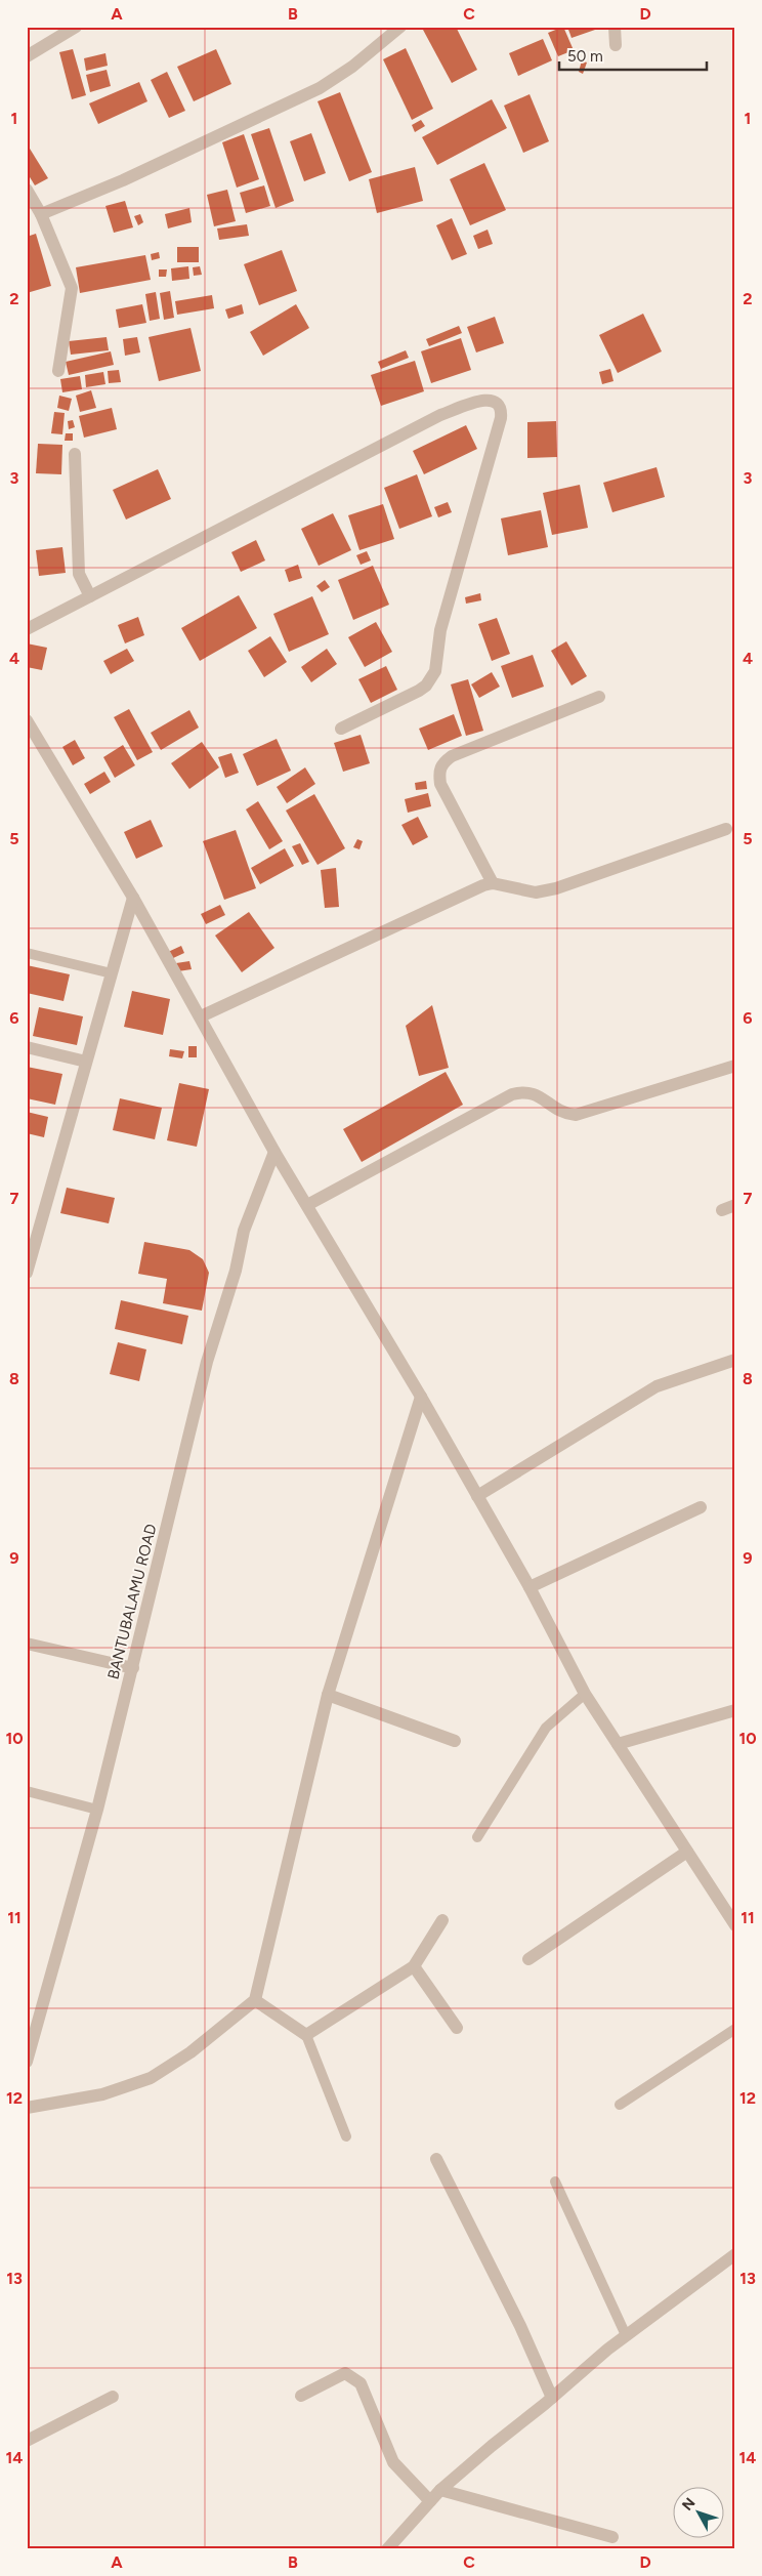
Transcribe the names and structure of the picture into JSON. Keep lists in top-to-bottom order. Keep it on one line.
{"streets":{"street":["BANTUBALAMU ROAD"]},"scale_bar":"50 m","north":"top left","grid":{"columns":["A","B","C","D"],"rows":["1","2","3","4","5","6","7","8","9","10","11","12","13","14"]}}
